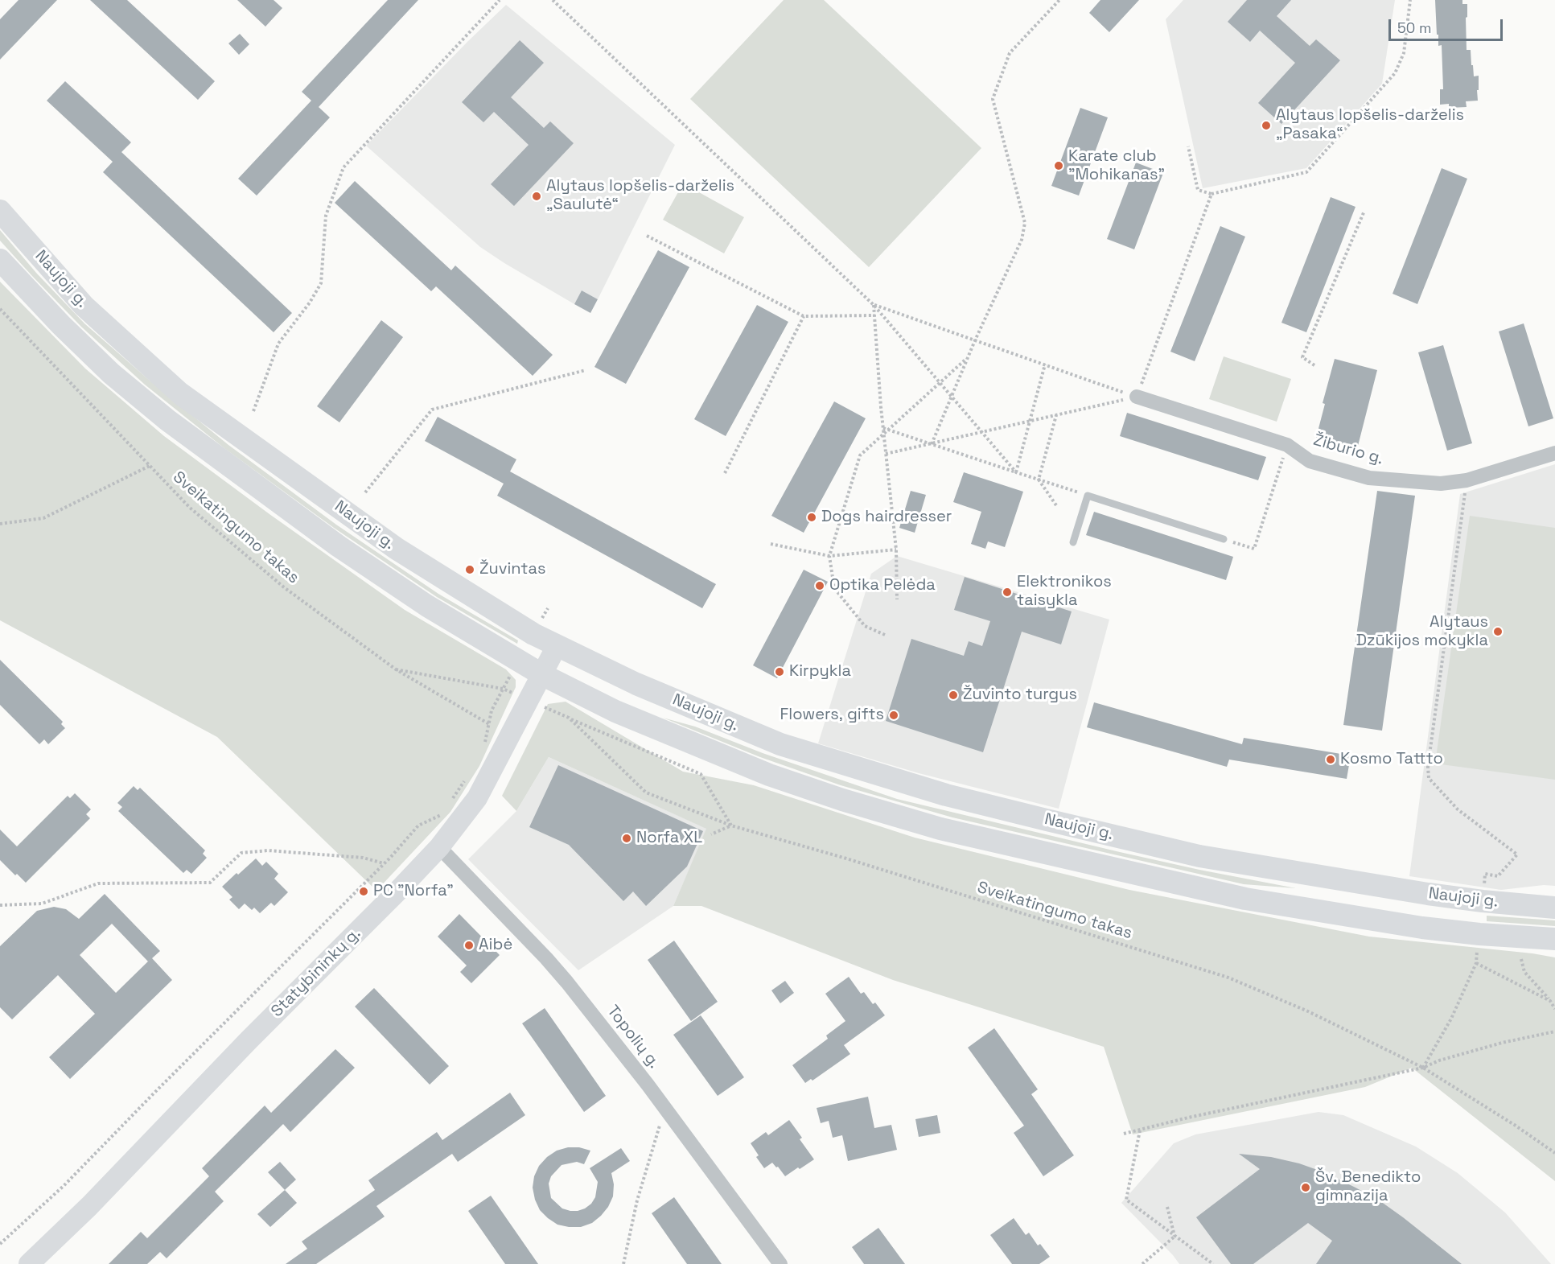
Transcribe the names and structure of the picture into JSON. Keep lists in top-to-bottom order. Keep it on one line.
{"streets":{"main road":["Naujoji g."],"street":["Žiburio g.","Statybininkų g.","Topolių g."],"path":["Sveikatingumo takas"]},"crossings":[["Naujoji g.","Statybininkų g."],["Statybininkų g.","Topolių g."]],"places":["Alytaus lopšelis-darželis „Pasaka“","Karate club \"Mohikanas\"","Alytaus lopšelis-darželis „Saulutė“","Dogs hairdresser","Žuvintas","Optika Pelėda","Elektronikos taisykla","Alytaus Dzūkijos mokykla","Kirpykla","Žuvinto turgus","Flowers, gifts","Kosmo Tattto","Norfa XL","PC \"Norfa\"","Aibė","Šv. Benedikto gimnazija"],"scale_bar":"50 m"}
